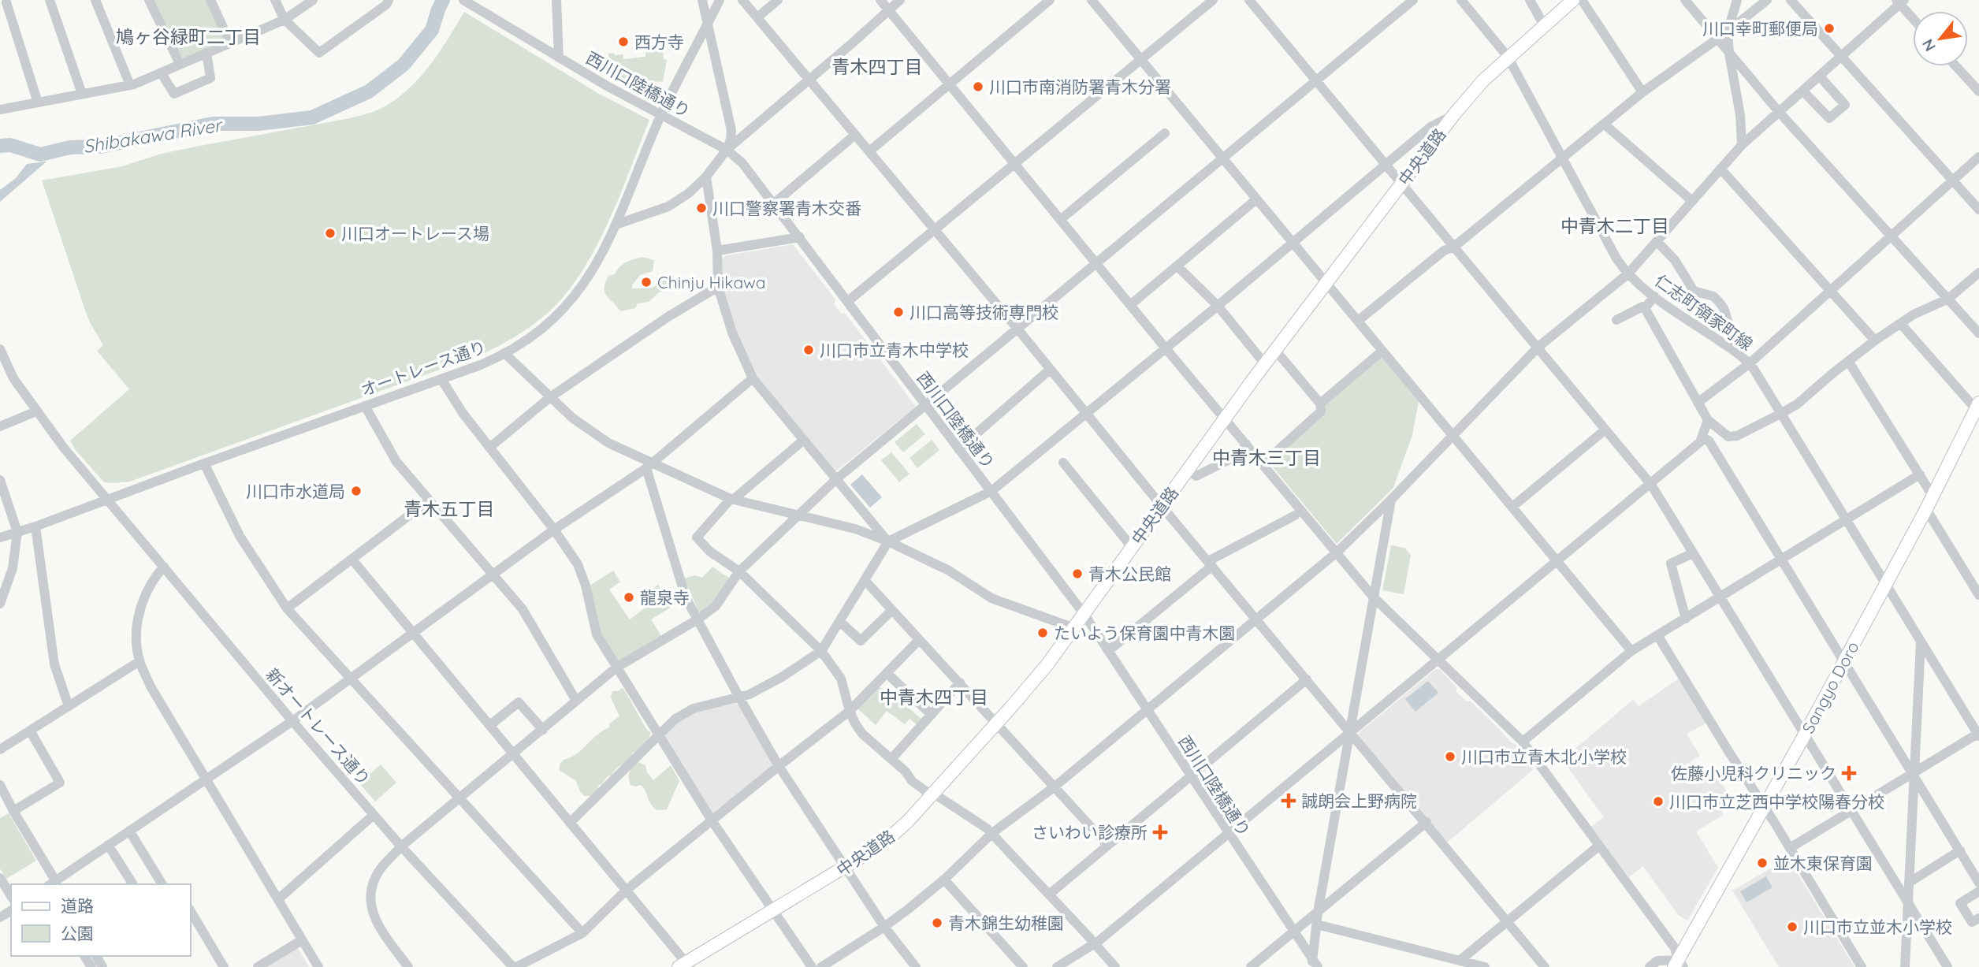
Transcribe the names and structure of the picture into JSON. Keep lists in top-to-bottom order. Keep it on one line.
{"streets":{"main road":["中央道路","Sangyo Doro"],"street":["西川口陸橋通り","仁志町領家町線","オートレース通り","新オートレース通り"]},"crossings":[["西川口陸橋通り","中央道路"],["西川口陸橋通り","オートレース通り"],["中央道路","仁志町領家町線"],["仁志町領家町線","Sangyo Doro"],["オートレース通り","新オートレース通り"]],"districts":["鳩ヶ谷緑町二丁目","青木四丁目","中青木二丁目","中青木三丁目","青木五丁目","中青木四丁目"],"water":["Shibakawa River"],"places":{"other":["川口幸町郵便局","西方寺","川口市南消防署青木分署","川口警察署青木交番","川口オートレース場","Chinju Hikawa","川口高等技術専門校","川口市立青木中学校","川口市水道局","青木公民館","龍泉寺","たいよう保育園中青木園","川口市立青木北小学校","川口市立芝西中学校陽春分校","並木東保育園","青木錦生幼稚園","川口市立並木小学校"],"health":["佐藤小児科クリニック","誠朗会上野病院","さいわい診療所"]},"legend":["道路","公園"],"north":"bottom left"}
